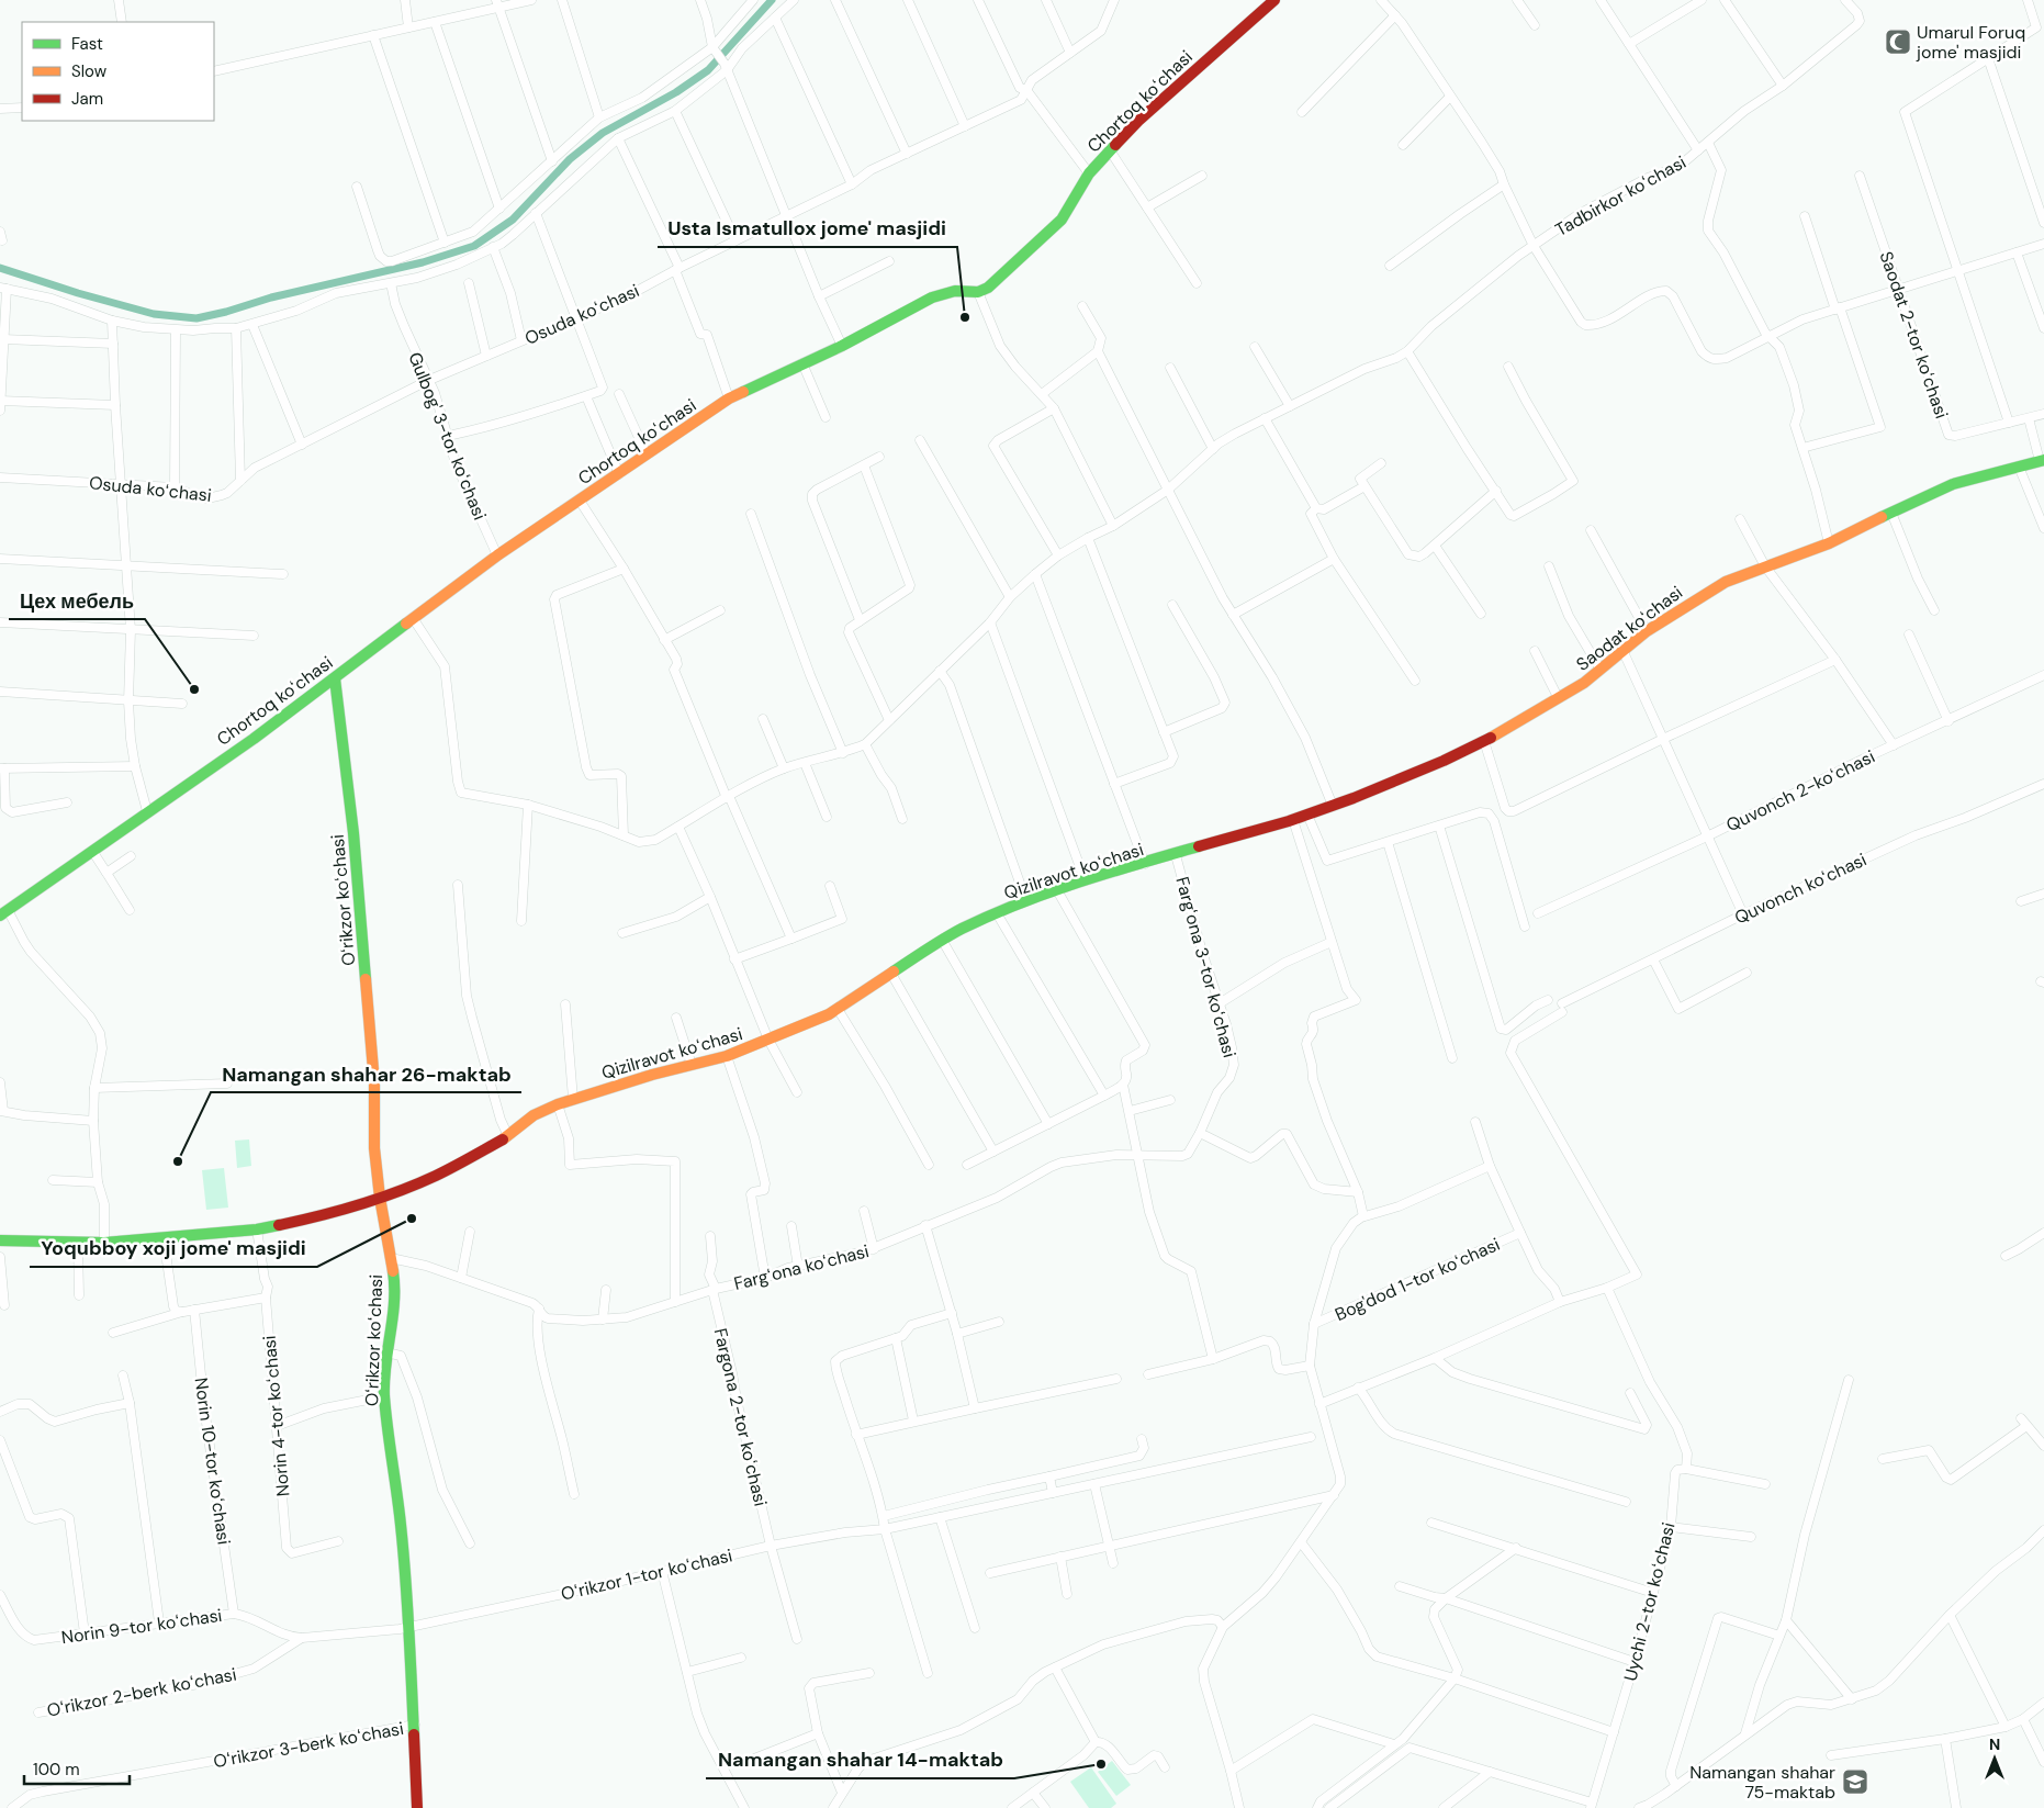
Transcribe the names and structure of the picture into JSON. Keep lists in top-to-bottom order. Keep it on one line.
{"streets":{"main road":["Chortoq koʻchasi","Saodat koʻchasi","Qizilravot koʻchasi","Oʻrikzor koʻchasi"],"street":["Tadbirkor koʻchasi","Osuda koʻchasi","Saodat 2-tor koʻchasi","Gulbog' 3-tor koʻchasi","Quvonch 2-koʻchasi","Quvonch koʻchasi","Fargʻona 3-tor koʻchasi","Fargʻona koʻchasi","Bog'dod 1-tor koʻchasi","Norin 4-tor koʻchasi","Fargona 2-tor koʻchasi","Norin 10-tor koʻchasi","Oʻrikzor 1-tor koʻchasi","Uychi 2-tor koʻchasi","Norin 9-tor koʻchasi","Oʻrikzor 2-berk koʻchasi","Oʻrikzor 3-berk koʻchasi"]},"crossings":[["Chortoq koʻchasi","Gulbog' 3-tor koʻchasi"],["Chortoq koʻchasi","Oʻrikzor koʻchasi"],["Osuda koʻchasi","Gulbog' 3-tor koʻchasi"],["Saodat koʻchasi","Quvonch 2-koʻchasi"],["Saodat koʻchasi","Qizilravot koʻchasi"],["Quvonch 2-koʻchasi","Quvonch koʻchasi"],["Qizilravot koʻchasi","Oʻrikzor koʻchasi"],["Qizilravot koʻchasi","Fargʻona 3-tor koʻchasi"],["Qizilravot koʻchasi","Norin 4-tor koʻchasi"],["Oʻrikzor koʻchasi","Fargʻona koʻchasi"],["Oʻrikzor koʻchasi","Oʻrikzor 1-tor koʻchasi"],["Oʻrikzor koʻchasi","Oʻrikzor 3-berk koʻchasi"],["Fargʻona 3-tor koʻchasi","Fargʻona koʻchasi"],["Fargʻona koʻchasi","Fargona 2-tor koʻchasi"],["Fargona 2-tor koʻchasi","Oʻrikzor 1-tor koʻchasi"],["Norin 10-tor koʻchasi","Norin 9-tor koʻchasi"],["Oʻrikzor 1-tor koʻchasi","Norin 9-tor koʻchasi"],["Oʻrikzor 1-tor koʻchasi","Oʻrikzor 2-berk koʻchasi"],["Norin 9-tor koʻchasi","Oʻrikzor 2-berk koʻchasi"]],"places":{"mosque":["Umarul Foruq jome' masjidi"],"other":["Usta Ismatullox jome' masjidi","Цех мебель","Namangan shahar 26-maktab","Yoqubboy xoji jome' masjidi","Namangan shahar 14-maktab"],"school or university":["Namangan shahar 75-maktab"]},"legend":["Fast","Slow","Jam"],"scale_bar":"100 m","north":"top"}
